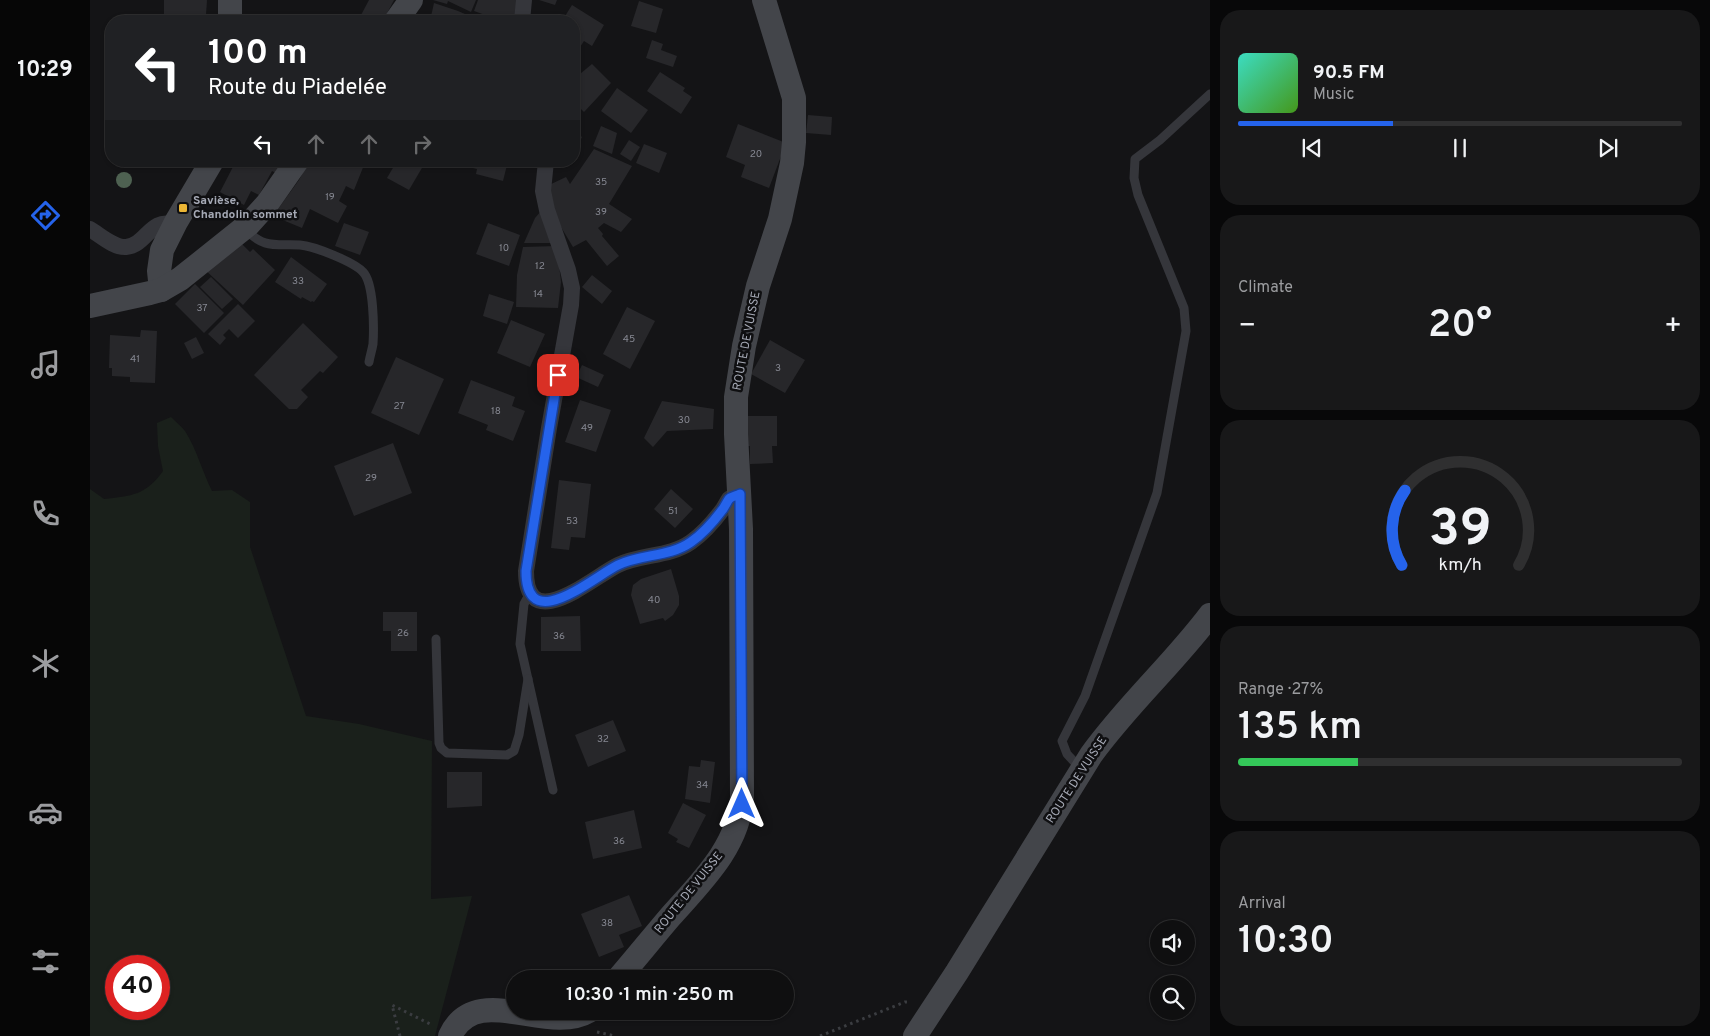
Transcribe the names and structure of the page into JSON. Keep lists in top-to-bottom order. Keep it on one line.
{"streets":{"street":["ROUTE DE VUISSE"]},"places":{"transit":["Savièse, Chandolin sommet"]},"house_numbers":["20","35","19","39","10","12","33","14","37","45","41","3","27","18","30","49","29","51","53","40","26","36","32","34","36","38"],"page":{"tabs":"10:29","turn":["100 m","Route du Piadelée"],"song":["90.5 FM","Music"],"tile":["Climate",["Range · 27%","135 km"],["Arrival","10:30"]],"heat":["−","20°","+"],"limit":"40","trip":"10:30 · 1 min · 250 m","gauge":["39","km/h"]}}
